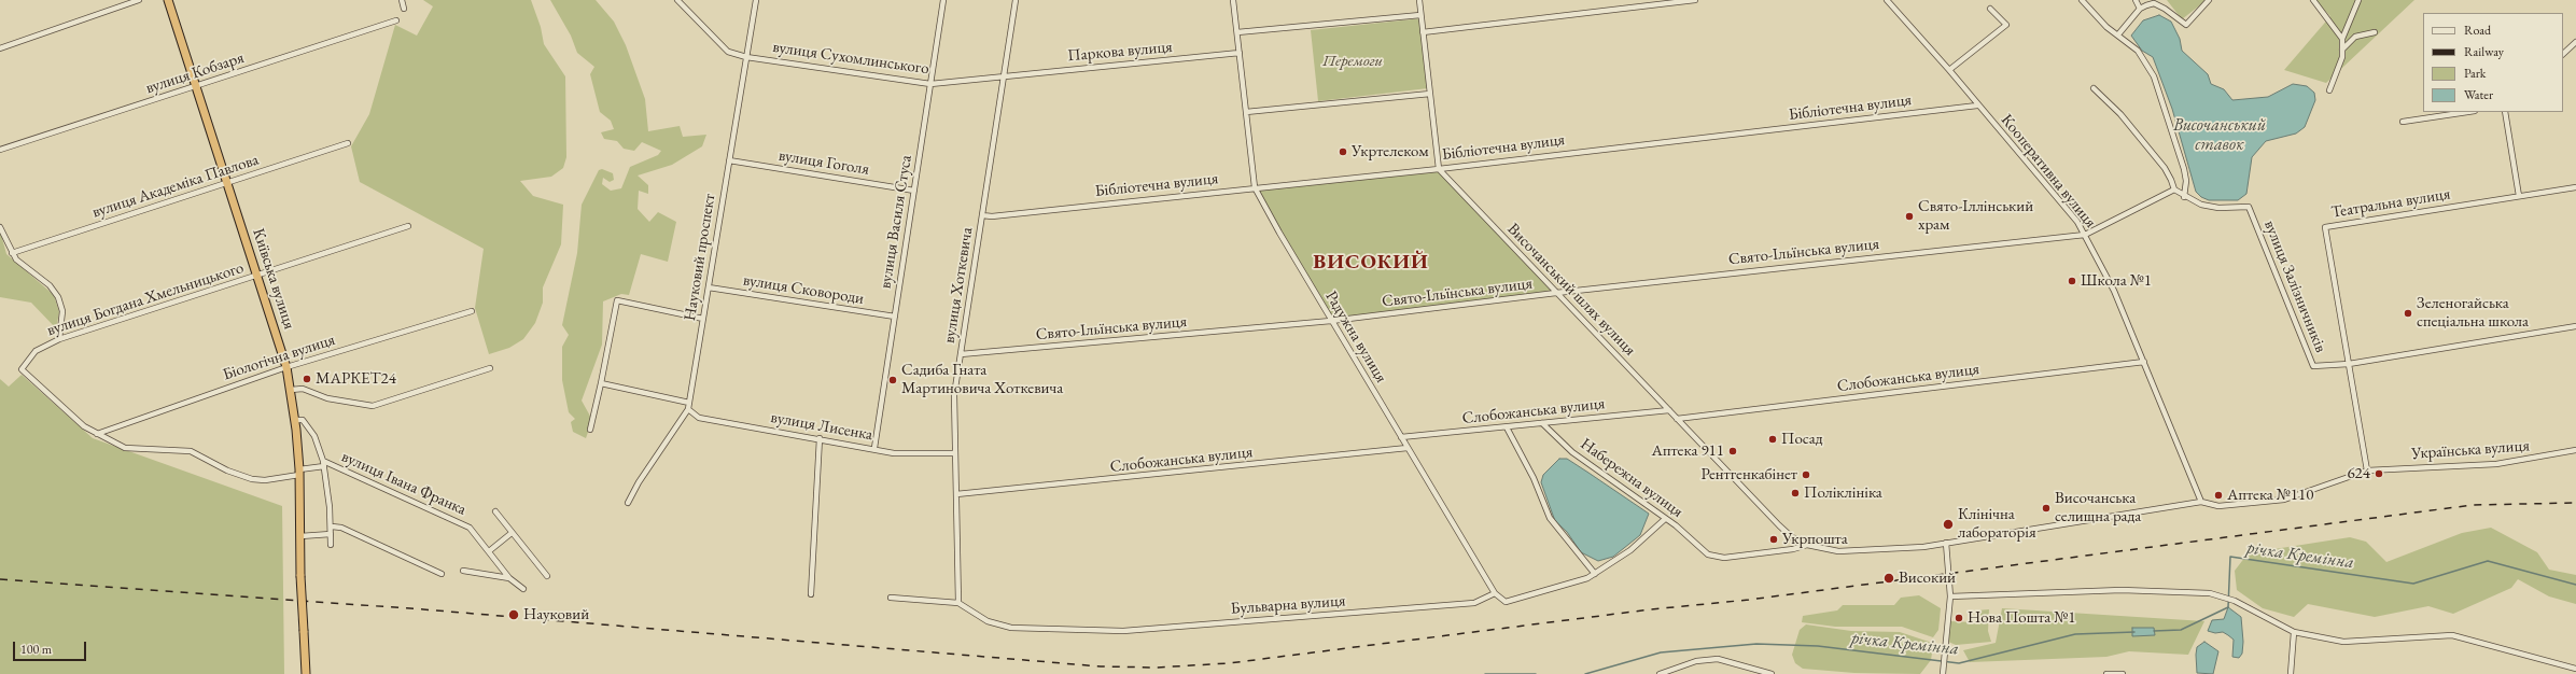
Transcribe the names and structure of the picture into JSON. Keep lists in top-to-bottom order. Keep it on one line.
{"streets":{"highway":["Київська вулиця"],"street":["Паркова вулиця","вулиця Сухомлинського","вулиця Кобзаря","Бібліотечна вулиця","вулиця Гоголя","Кооперативна вулиця","вулиця Академіка Павлова","Театральна вулиця","вулиця Василя Стуса","Свято-Ільїнська вулиця","Науковий проспект","вулиця Хоткевича","вулиця Залізничників","вулиця Сковороди","Височанський шлях вулиця","вулиця Богдана Хмельницького","Радужна вулиця","Біологічна вулиця","Слобожанська вулиця","вулиця Лисенка","Українська вулиця","Набережна вулиця","вулиця Івана Франка","Бульварна вулиця"]},"crossings":[["Паркова вулиця","вулиця Сухомлинського"],["Паркова вулиця","вулиця Хоткевича"],["Паркова вулиця","Радужна вулиця"],["вулиця Сухомлинського","вулиця Василя Стуса"],["вулиця Сухомлинського","Науковий проспект"],["вулиця Сухомлинського","вулиця Хоткевича"],["вулиця Кобзаря","Київська вулиця"],["Бібліотечна вулиця","Кооперативна вулиця"],["Бібліотечна вулиця","вулиця Хоткевича"],["Бібліотечна вулиця","Височанський шлях вулиця"],["Бібліотечна вулиця","Радужна вулиця"],["вулиця Гоголя","вулиця Василя Стуса"],["вулиця Гоголя","Науковий проспект"],["Кооперативна вулиця","Свято-Ільїнська вулиця"],["Кооперативна вулиця","Слобожанська вулиця"],["вулиця Академіка Павлова","Київська вулиця"],["Театральна вулиця","вулиця Залізничників"],["Театральна вулиця","Українська вулиця"],["вулиця Василя Стуса","вулиця Сковороди"],["вулиця Василя Стуса","вулиця Лисенка"],["Свято-Ільїнська вулиця","вулиця Хоткевича"],["Свято-Ільїнська вулиця","Височанський шлях вулиця"],["Свято-Ільїнська вулиця","Радужна вулиця"],["Науковий проспект","вулиця Сковороди"],["Науковий проспект","вулиця Лисенка"],["Київська вулиця","вулиця Богдана Хмельницького"],["Київська вулиця","Біологічна вулиця"],["вулиця Хоткевича","Слобожанська вулиця"],["вулиця Хоткевича","вулиця Лисенка"],["вулиця Хоткевича","Бульварна вулиця"],["Височанський шлях вулиця","Слобожанська вулиця"],["Височанський шлях вулиця","Набережна вулиця"],["вулиця Богдана Хмельницького","Біологічна вулиця"],["Радужна вулиця","Слобожанська вулиця"],["Радужна вулиця","Бульварна вулиця"],["Слобожанська вулиця","Набережна вулиця"]],"districts":["ВИСОКИЙ"],"water":["Височанський ставок","річка Кремінна"],"parks":["Перемоги"],"places":["Укртелеком","Свято-Іллінський храм","Школа №1","Зеленогайська спеціальна школа","МАРКЕТ24","Садиба Гната Мартиновича Хоткевича","Посад","Аптека 911","624","Рентгенкабінет","Поліклініка","Аптека №110","Височанська селищна рада","Клінічна лабораторія","Укрпошта","Високий","Науковий","Нова Пошта №1"],"legend":["Road","Railway","Park","Water"],"scale_bar":"100 m"}
